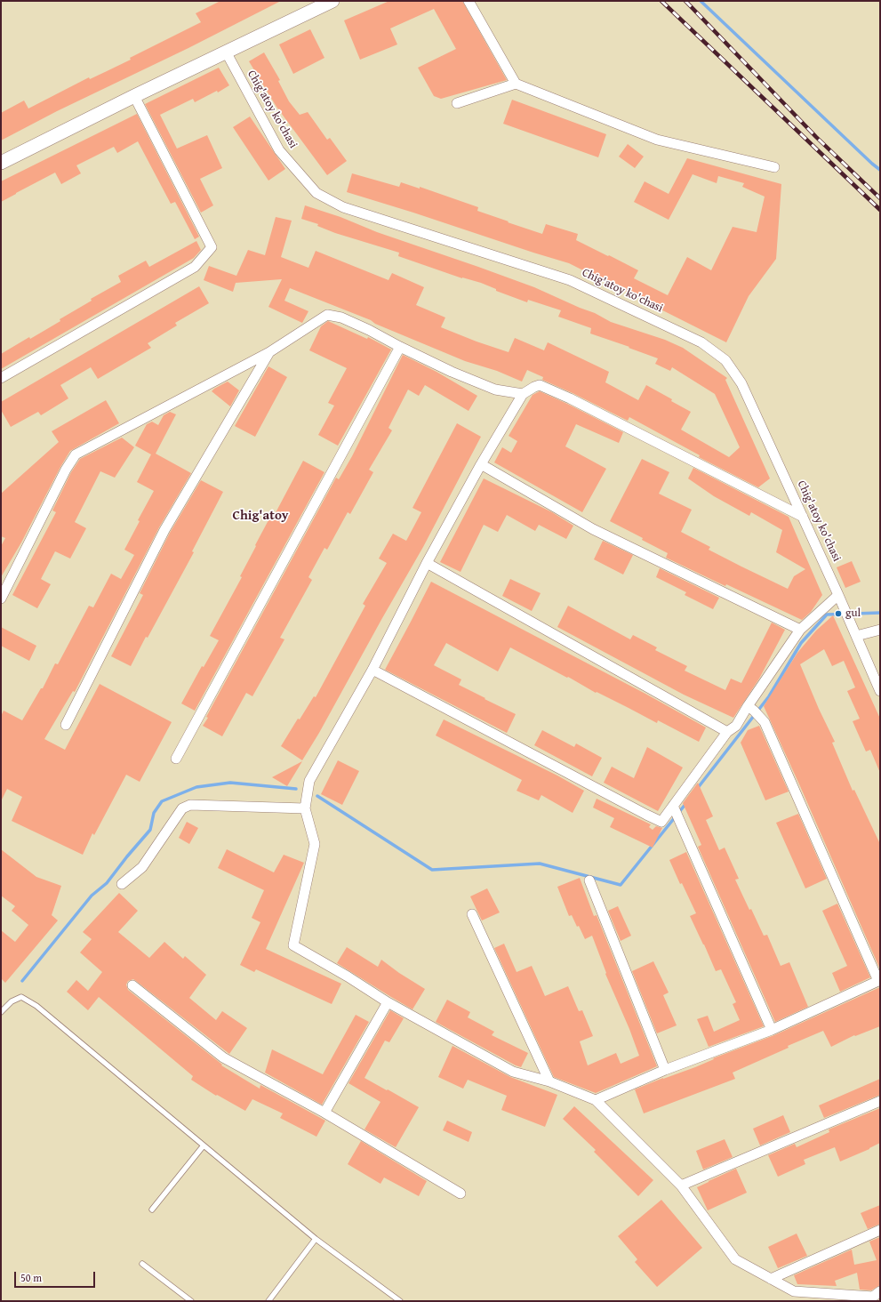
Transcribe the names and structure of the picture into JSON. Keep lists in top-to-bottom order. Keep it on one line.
{"streets":{"street":["Chig'atoy ko'chasi"]},"districts":["Chig'atoy"],"places":["gul"],"scale_bar":"50 m"}
